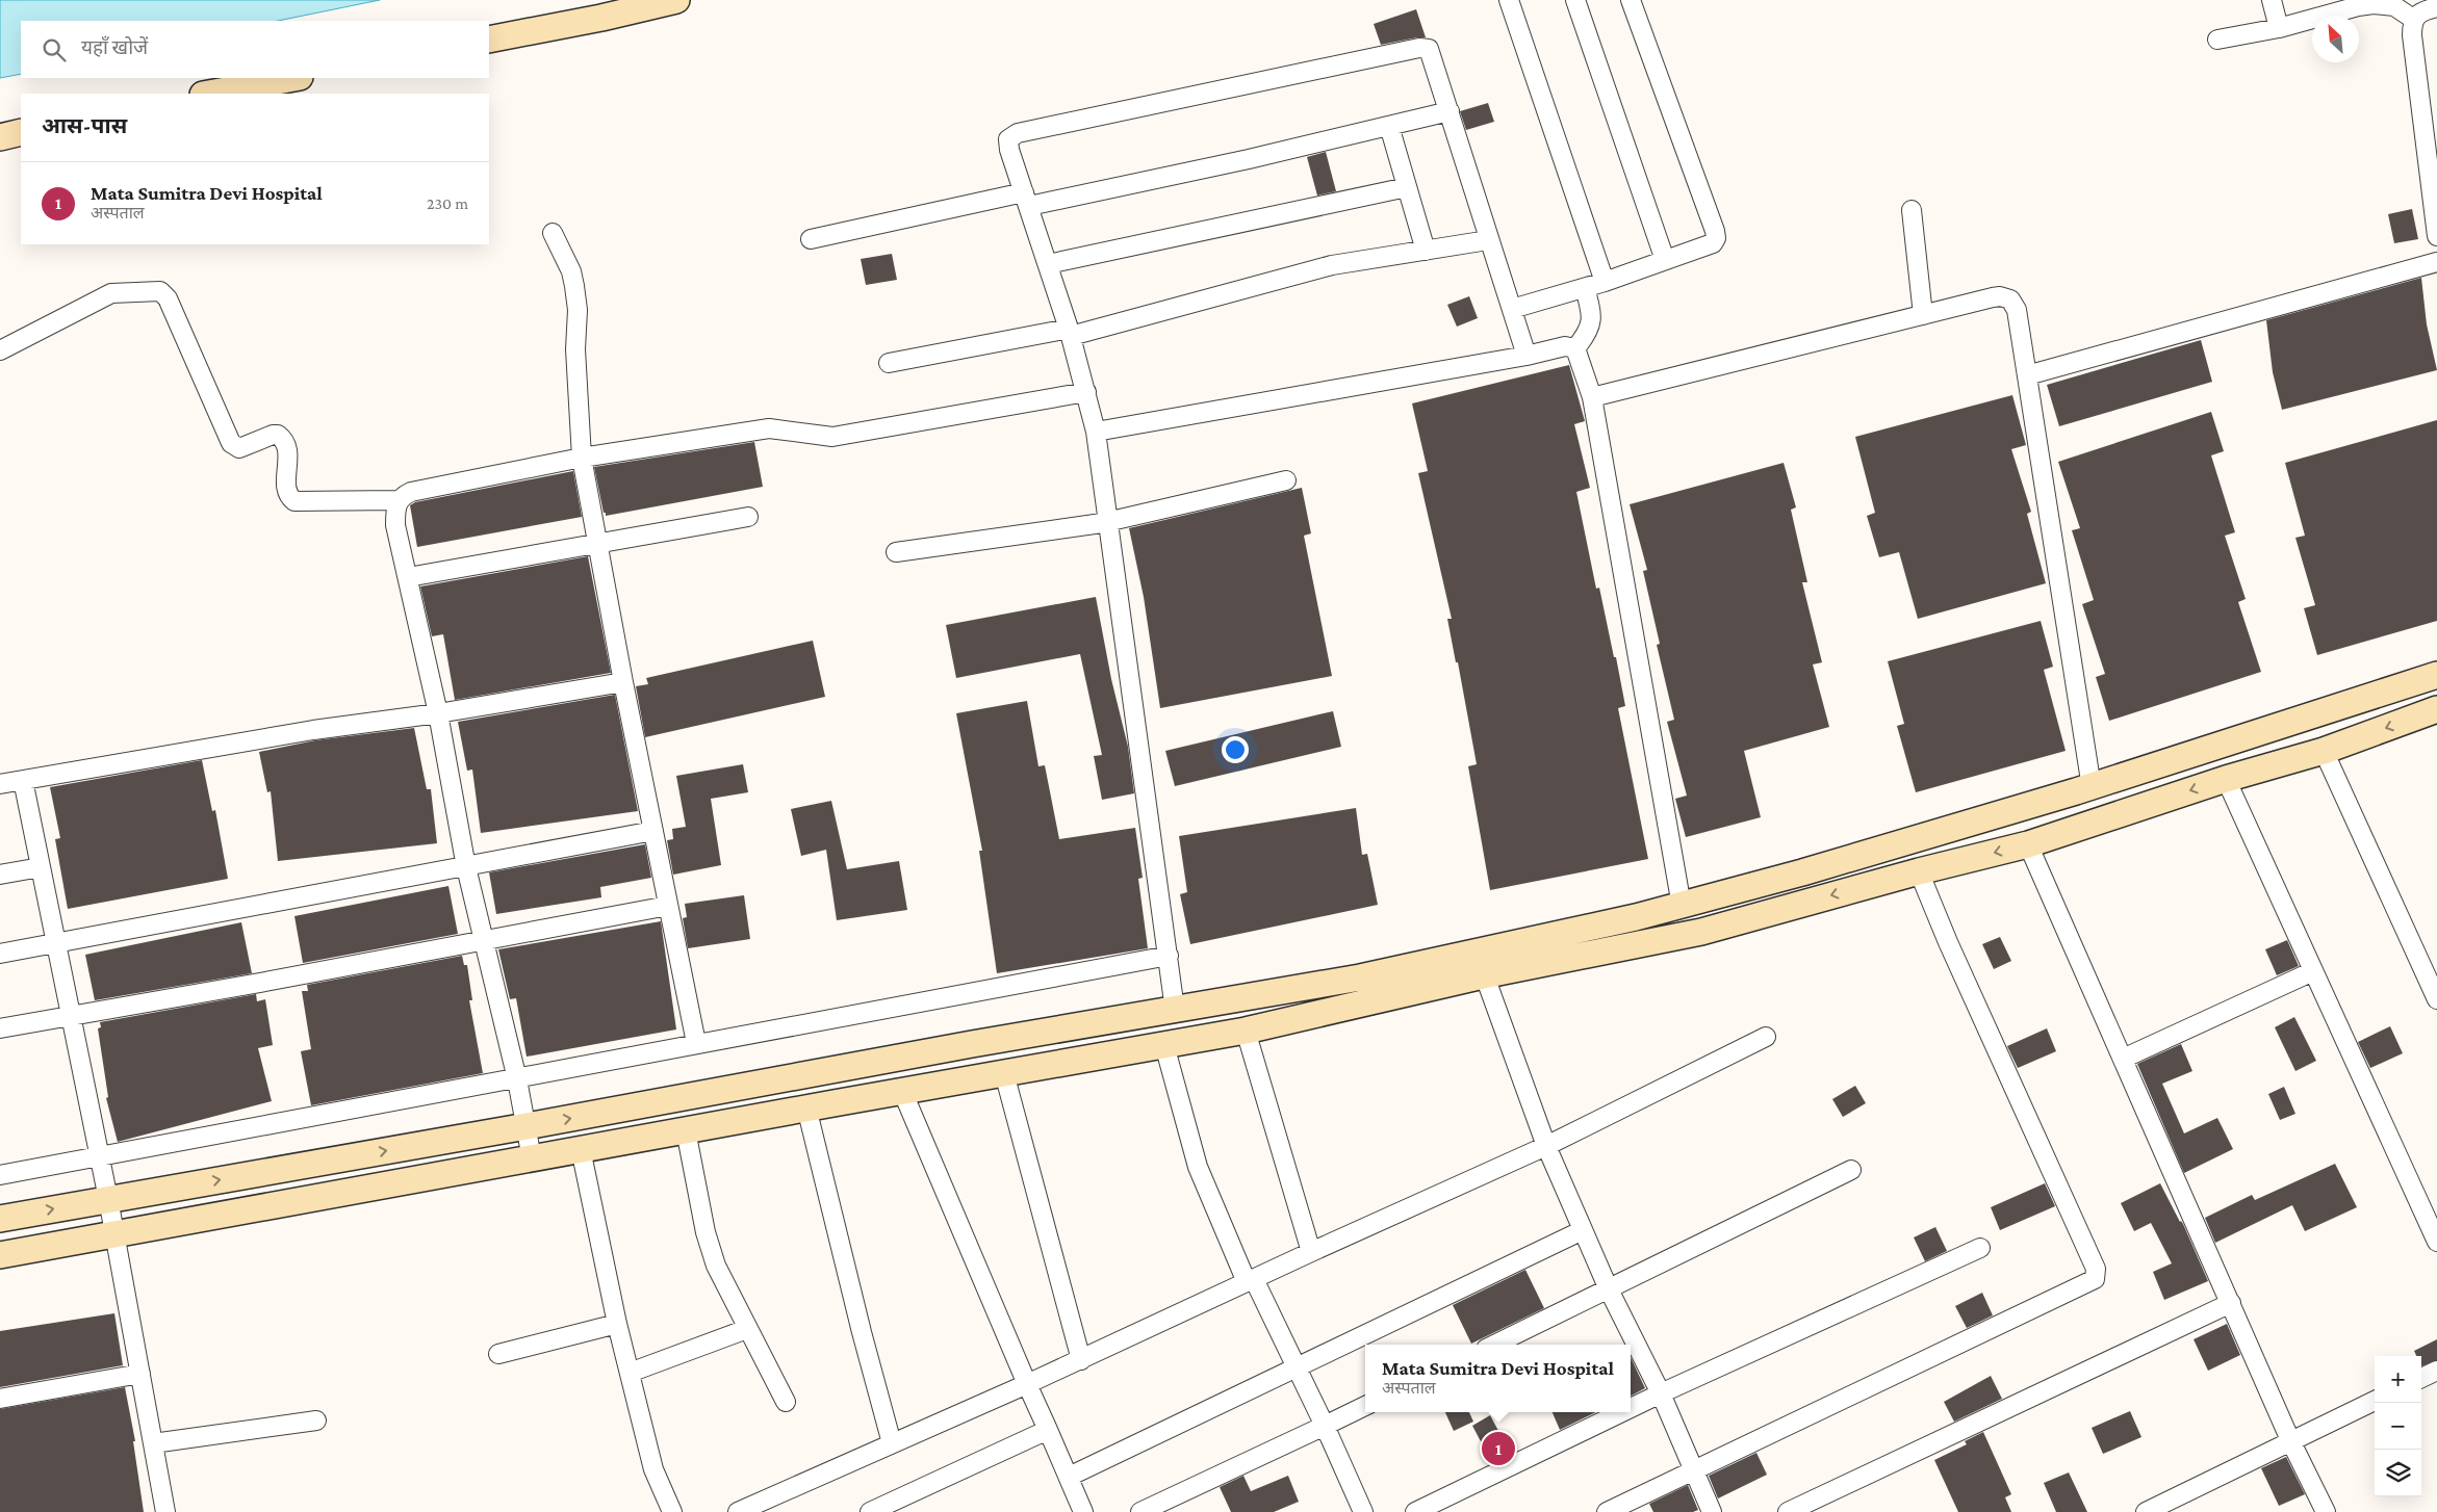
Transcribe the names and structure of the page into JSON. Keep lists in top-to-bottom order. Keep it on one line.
{"north":"top left","page":{"search":"यहाँ खोजें","heading":"आस-पास","list":[{"mark":"1","name":"Mata Sumitra Devi Hospital","note":"अस्पताल","value":"230 m"}],"popup":["Mata Sumitra Devi Hospital","अस्पताल"],"map_buttons":["+","−"],"pins":"1"}}
